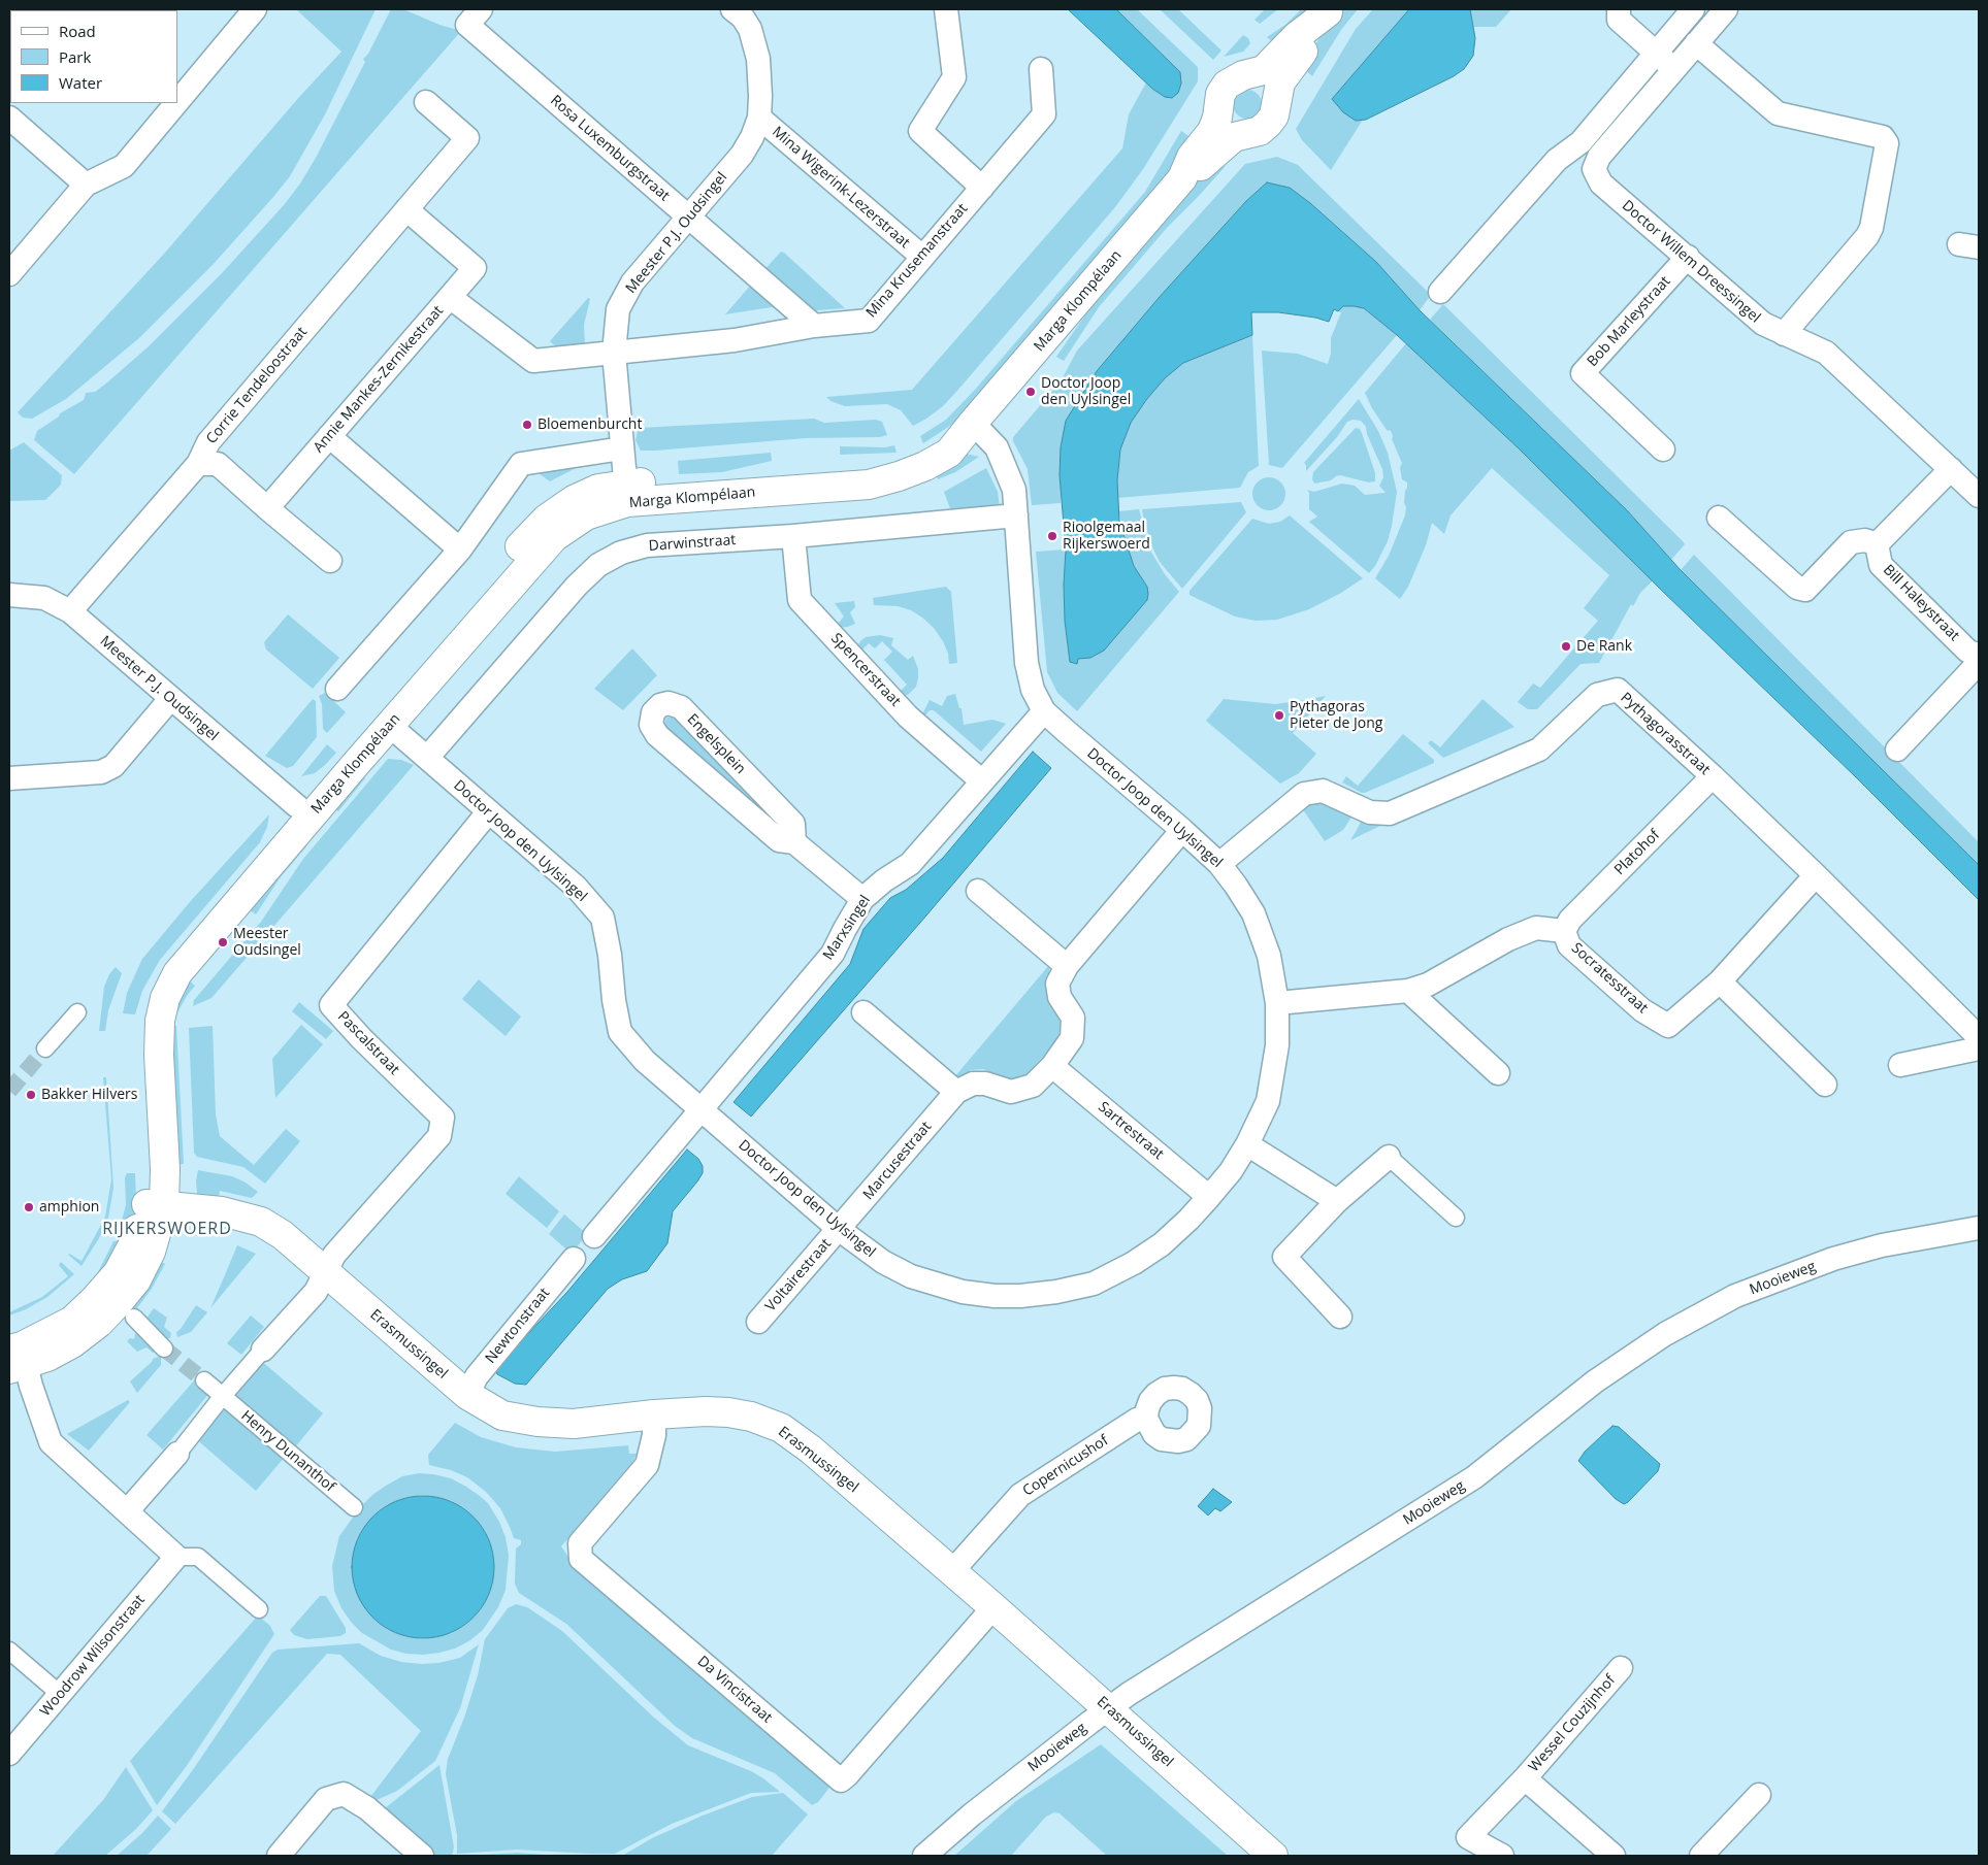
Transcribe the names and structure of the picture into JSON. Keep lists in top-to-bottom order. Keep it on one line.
{"streets":{"street":["Rosa Luxemburgstraat","Mina Wigerink-Lezerstraat","Meester P.J. Oudsingel","Mina Krusemanstraat","Doctor Willem Dreessingel","Marga Klompélaan","Bob Marleystraat","Annie Mankes-Zernikestraat","Corrie Tendeloostraat","Darwinstraat","Bill Haleystraat","Spencerstraat","Pythagorasstraat","Engelsplein","Doctor Joop den Uylsingel","Platohof","Marxsingel","Socratesstraat","Pascalstraat","Sartrestraat","Marcusestraat","Voltairestraat","Mooieweg","Newtonstraat","Erasmussingel","Henry Dunanthof","Copernicushof","Woodrow Wilsonstraat","Da Vincistraat","Wessel Couzijnhof"]},"crossings":[["Rosa Luxemburgstraat","Meester P.J. Oudsingel"],["Rosa Luxemburgstraat","Mina Krusemanstraat"],["Mina Wigerink-Lezerstraat","Meester P.J. Oudsingel"],["Mina Wigerink-Lezerstraat","Mina Krusemanstraat"],["Meester P.J. Oudsingel","Mina Krusemanstraat"],["Meester P.J. Oudsingel","Marga Klompélaan"],["Meester P.J. Oudsingel","Annie Mankes-Zernikestraat"],["Meester P.J. Oudsingel","Corrie Tendeloostraat"],["Mina Krusemanstraat","Annie Mankes-Zernikestraat"],["Doctor Willem Dreessingel","Bob Marleystraat"],["Marga Klompélaan","Doctor Joop den Uylsingel"],["Marga Klompélaan","Erasmussingel"],["Darwinstraat","Spencerstraat"],["Darwinstraat","Doctor Joop den Uylsingel"],["Spencerstraat","Marxsingel"],["Pythagorasstraat","Doctor Joop den Uylsingel"],["Pythagorasstraat","Platohof"],["Pythagorasstraat","Socratesstraat"],["Engelsplein","Marxsingel"],["Doctor Joop den Uylsingel","Marxsingel"],["Doctor Joop den Uylsingel","Socratesstraat"],["Doctor Joop den Uylsingel","Pascalstraat"],["Doctor Joop den Uylsingel","Sartrestraat"],["Doctor Joop den Uylsingel","Marcusestraat"],["Doctor Joop den Uylsingel","Voltairestraat"],["Platohof","Socratesstraat"],["Pascalstraat","Erasmussingel"],["Marcusestraat","Voltairestraat"],["Mooieweg","Erasmussingel"],["Newtonstraat","Erasmussingel"],["Erasmussingel","Copernicushof"],["Erasmussingel","Da Vincistraat"]],"districts":["RIJKERSWOERD"],"places":["Doctor Joop den Uylsingel","Bloemenburcht","Rioolgemaal Rijkerswoerd","De Rank","Pythagoras Pieter de Jong","Meester Oudsingel","Bakker Hilvers","amphion"],"legend":["Road","Park","Water"]}
